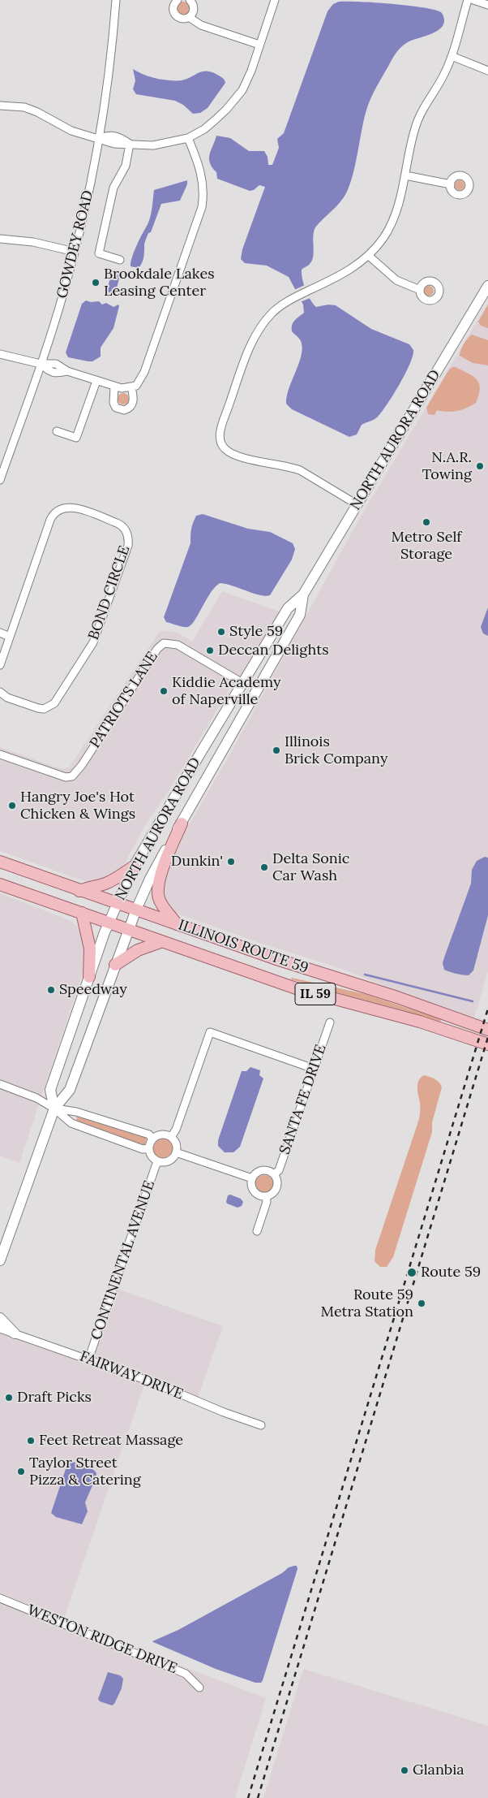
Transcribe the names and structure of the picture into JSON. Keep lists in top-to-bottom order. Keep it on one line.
{"streets":{"main road":["NORTH AURORA ROAD","ILLINOIS ROUTE 59","IL 59"],"street":["GOWDEY ROAD","BOND CIRCLE","PATRIOTS LANE","SANTA FE DRIVE","CONTINENTAL AVENUE","FAIRWAY DRIVE","WESTON RIDGE DRIVE"]},"crossings":[["NORTH AURORA ROAD","PATRIOTS LANE"],["NORTH AURORA ROAD","ILLINOIS ROUTE 59"],["CONTINENTAL AVENUE","FAIRWAY DRIVE"]],"places":["Brookdale Lakes Leasing Center","N.A.R. Towing","Metro Self Storage","Style 59","Deccan Delights","Kiddie Academy of Naperville","Illinois Brick Company","Hangry Joe's Hot Chicken & Wings","Dunkin'","Delta Sonic Car Wash","Speedway","Route 59","Route 59 Metra Station","Draft Picks","Feet Retreat Massage","Taylor Street Pizza & Catering","Glanbia"]}
